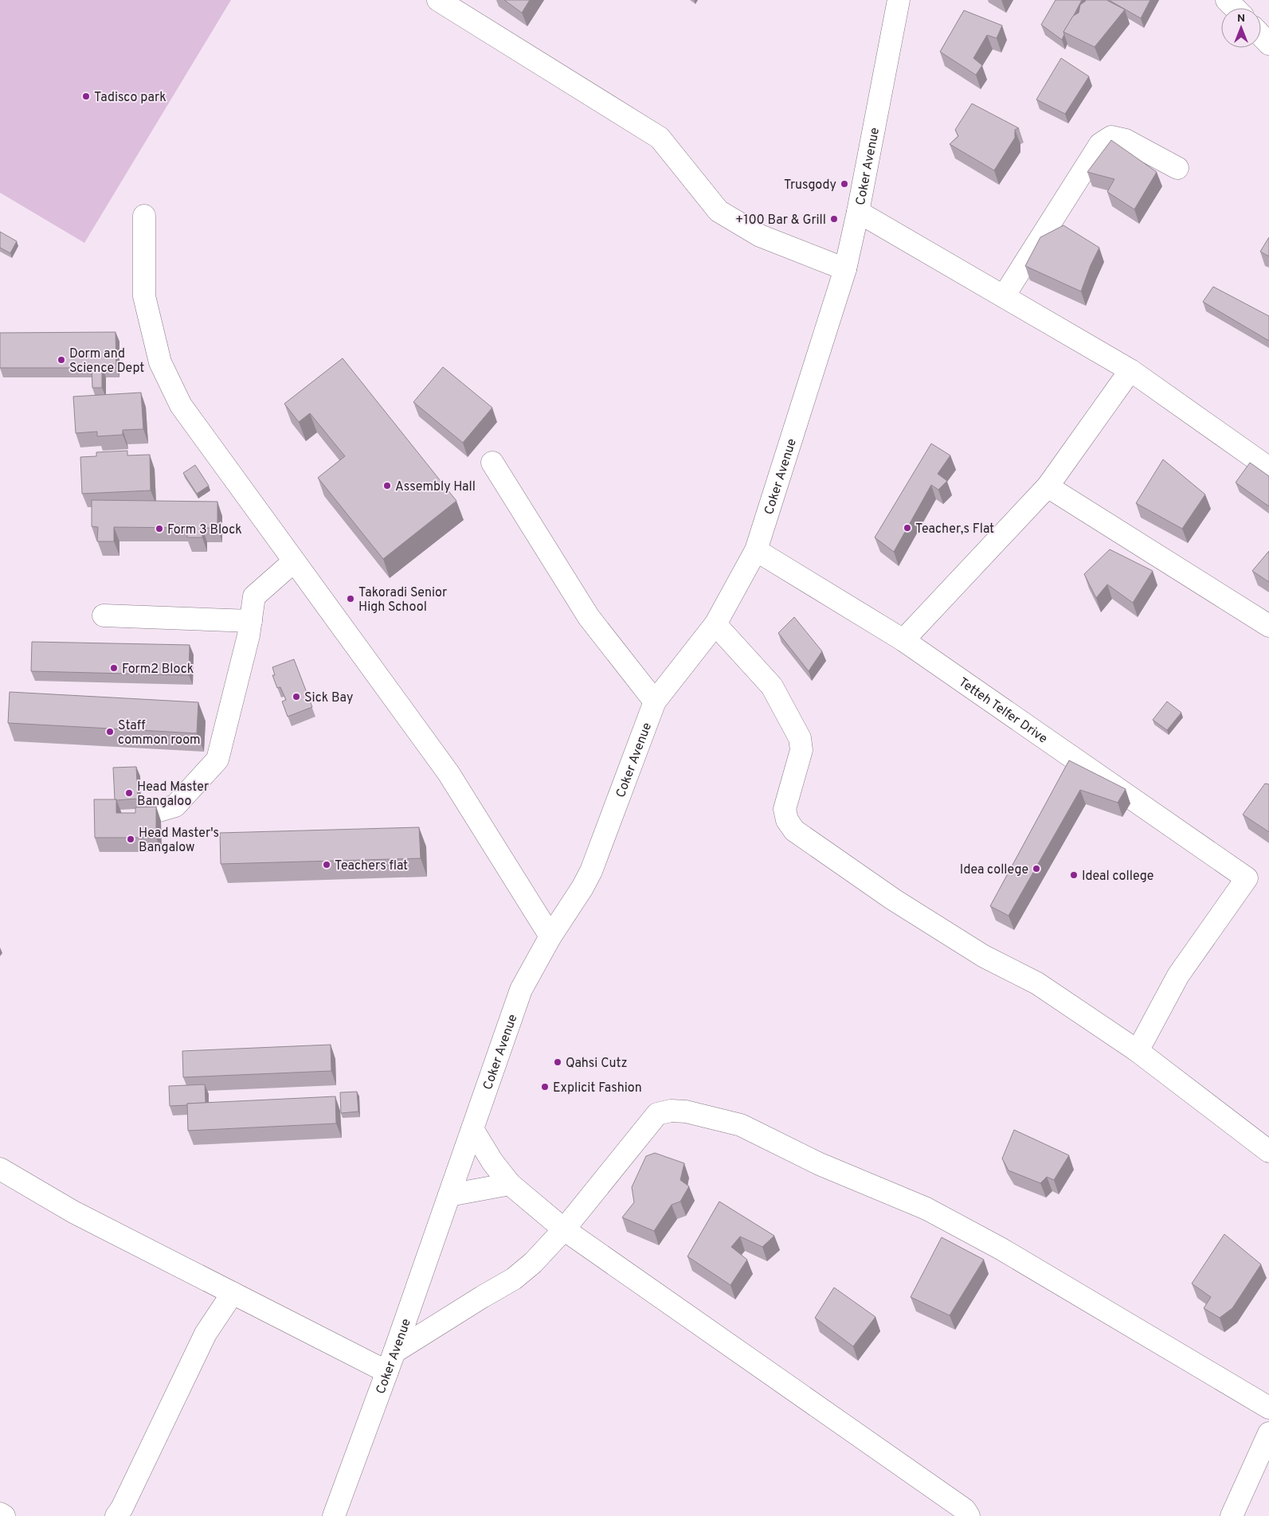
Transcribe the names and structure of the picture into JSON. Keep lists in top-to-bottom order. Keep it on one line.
{"streets":{"street":["Coker Avenue","Tetteh Telfer Drive"]},"crossings":[["Coker Avenue","Tetteh Telfer Drive"]],"places":["Tadisco park","Trusgody","+100 Bar & Grill","Dorm and Science Dept","Assembly Hall","Teacher,s Flat","Form 3 Block","Takoradi Senior High School","Form2 Block","Sick Bay","Staff common room","Head Master Bangaloo","Head Master's Bangalow","Teachers flat","Idea college","Ideal college","Qahsi Cutz","Explicit Fashion"],"north":"top"}
